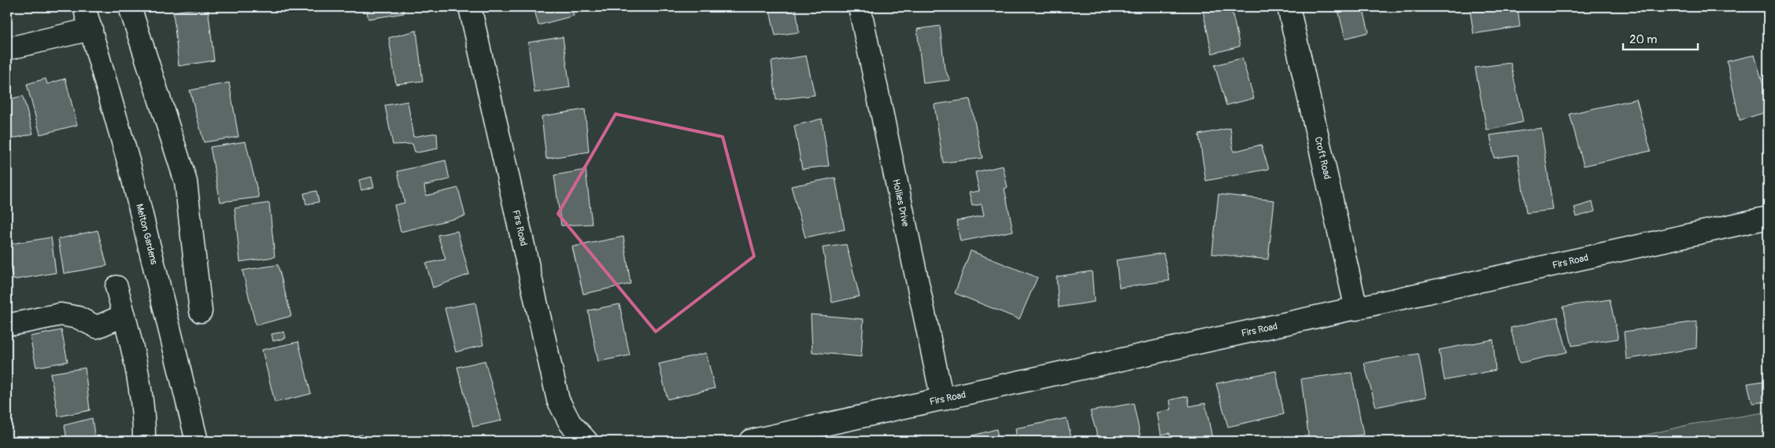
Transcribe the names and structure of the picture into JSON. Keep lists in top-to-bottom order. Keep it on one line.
{"streets":{"street":["Croft Road","Hollies Drive","Firs Road","Melton Gardens"]},"crossings":[["Croft Road","Firs Road"],["Hollies Drive","Firs Road"]],"scale_bar":"20 m"}
